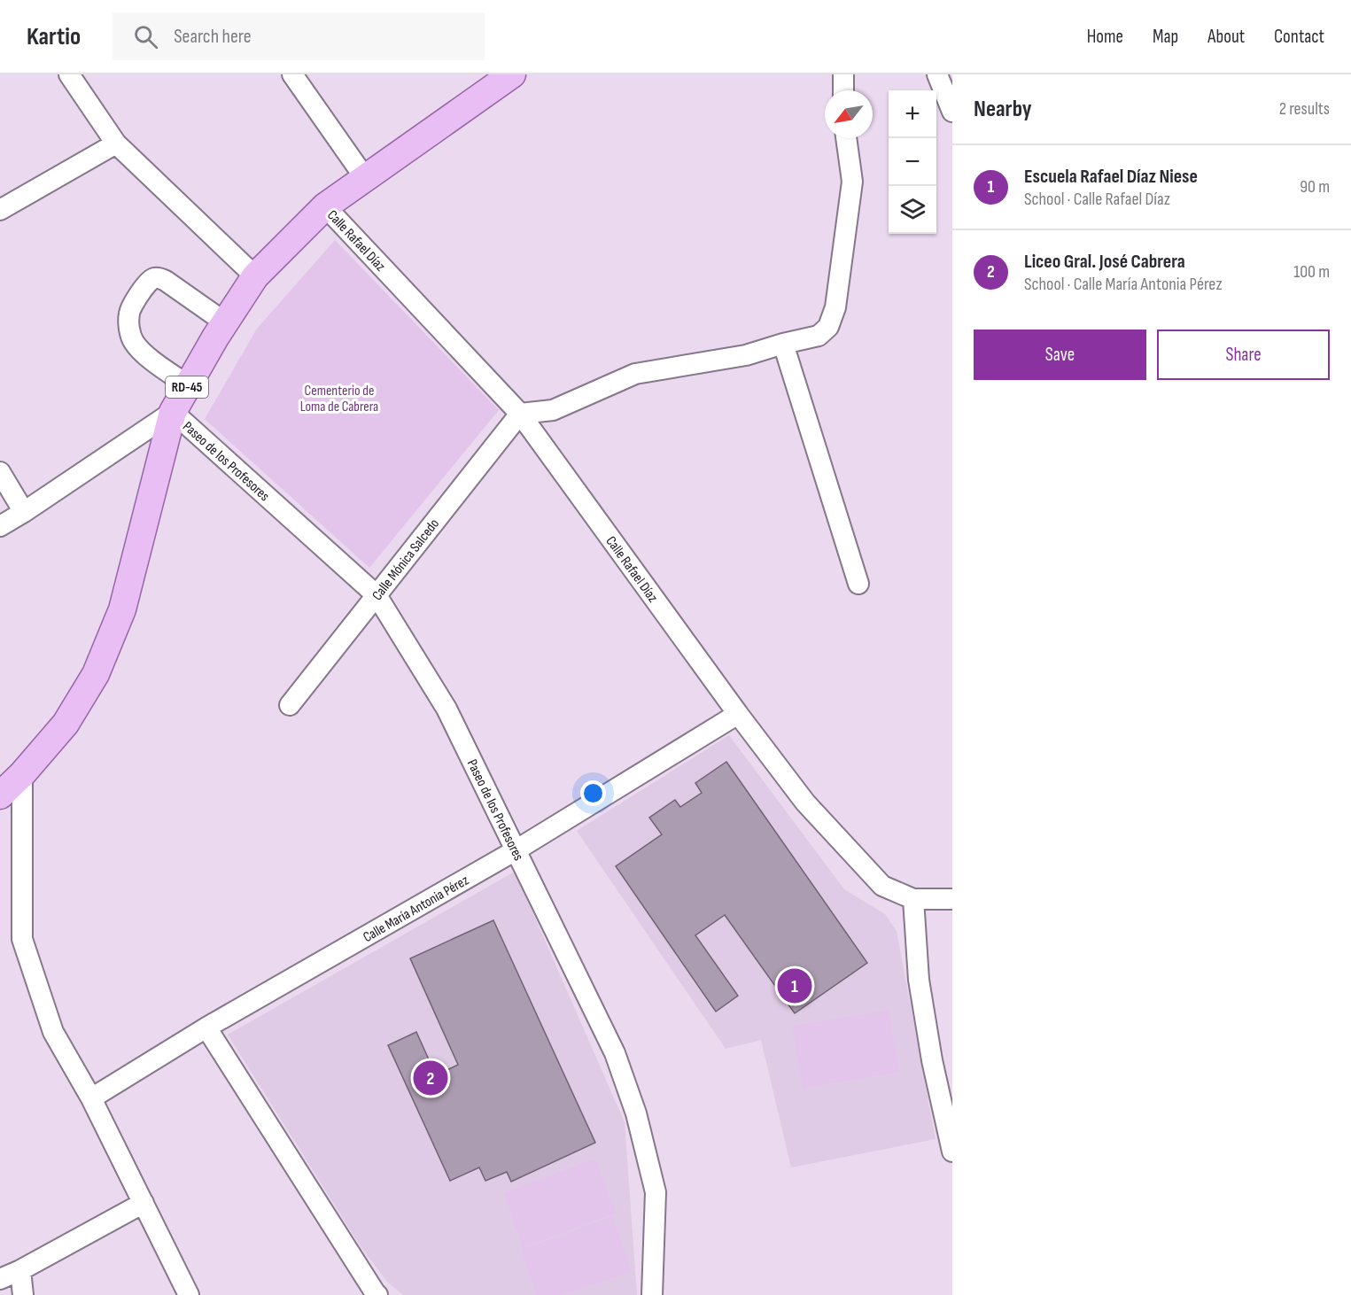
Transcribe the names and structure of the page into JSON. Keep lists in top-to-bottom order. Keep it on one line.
{"streets":{"main road":["RD-45"],"street":["Calle Rafael Díaz","Paseo de los Profesores","Calle Mónica Salcedo","Calle María Antonia Pérez"]},"crossings":[["Calle Rafael Díaz","RD-45"],["Calle Rafael Díaz","Calle Mónica Salcedo"],["Calle Rafael Díaz","Calle María Antonia Pérez"],["RD-45","Paseo de los Profesores"],["Paseo de los Profesores","Calle Mónica Salcedo"],["Paseo de los Profesores","Calle María Antonia Pérez"]],"parks":["Cementerio de Loma de Cabrera"],"north":"bottom left","page":{"header":"Kartio","search":"Search here","nav":["Home","Map","About","Contact"],"heading":["Nearby","2 results"],"map_buttons":["+","−"],"list":[{"mark":"1","name":"Escuela Rafael Díaz Niese","note":"School · Calle Rafael Díaz","value":"90 m"},{"mark":"2","name":"Liceo Gral. José Cabrera","note":"School · Calle María Antonia Pérez","value":"100 m"}],"buttons":["Save","Share"],"pins":["1","2"]}}
